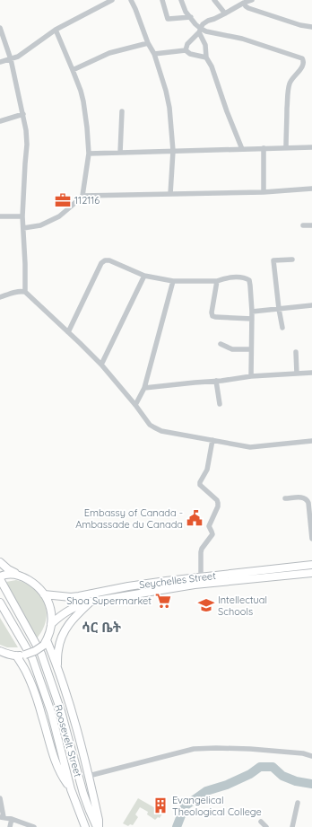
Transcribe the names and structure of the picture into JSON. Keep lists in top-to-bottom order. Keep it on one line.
{"streets":{"main road":["Seychelles Street","Roosevelt Street"]},"districts":["ሳር ቤት"],"places":{"office":["112116"],"public building":["Embassy of Canada - Ambassade du Canada"],"supermarket":["Shoa Supermarket"],"school or university":["Intellectual Schools"],"building":["Evangelical Theological College"]}}
